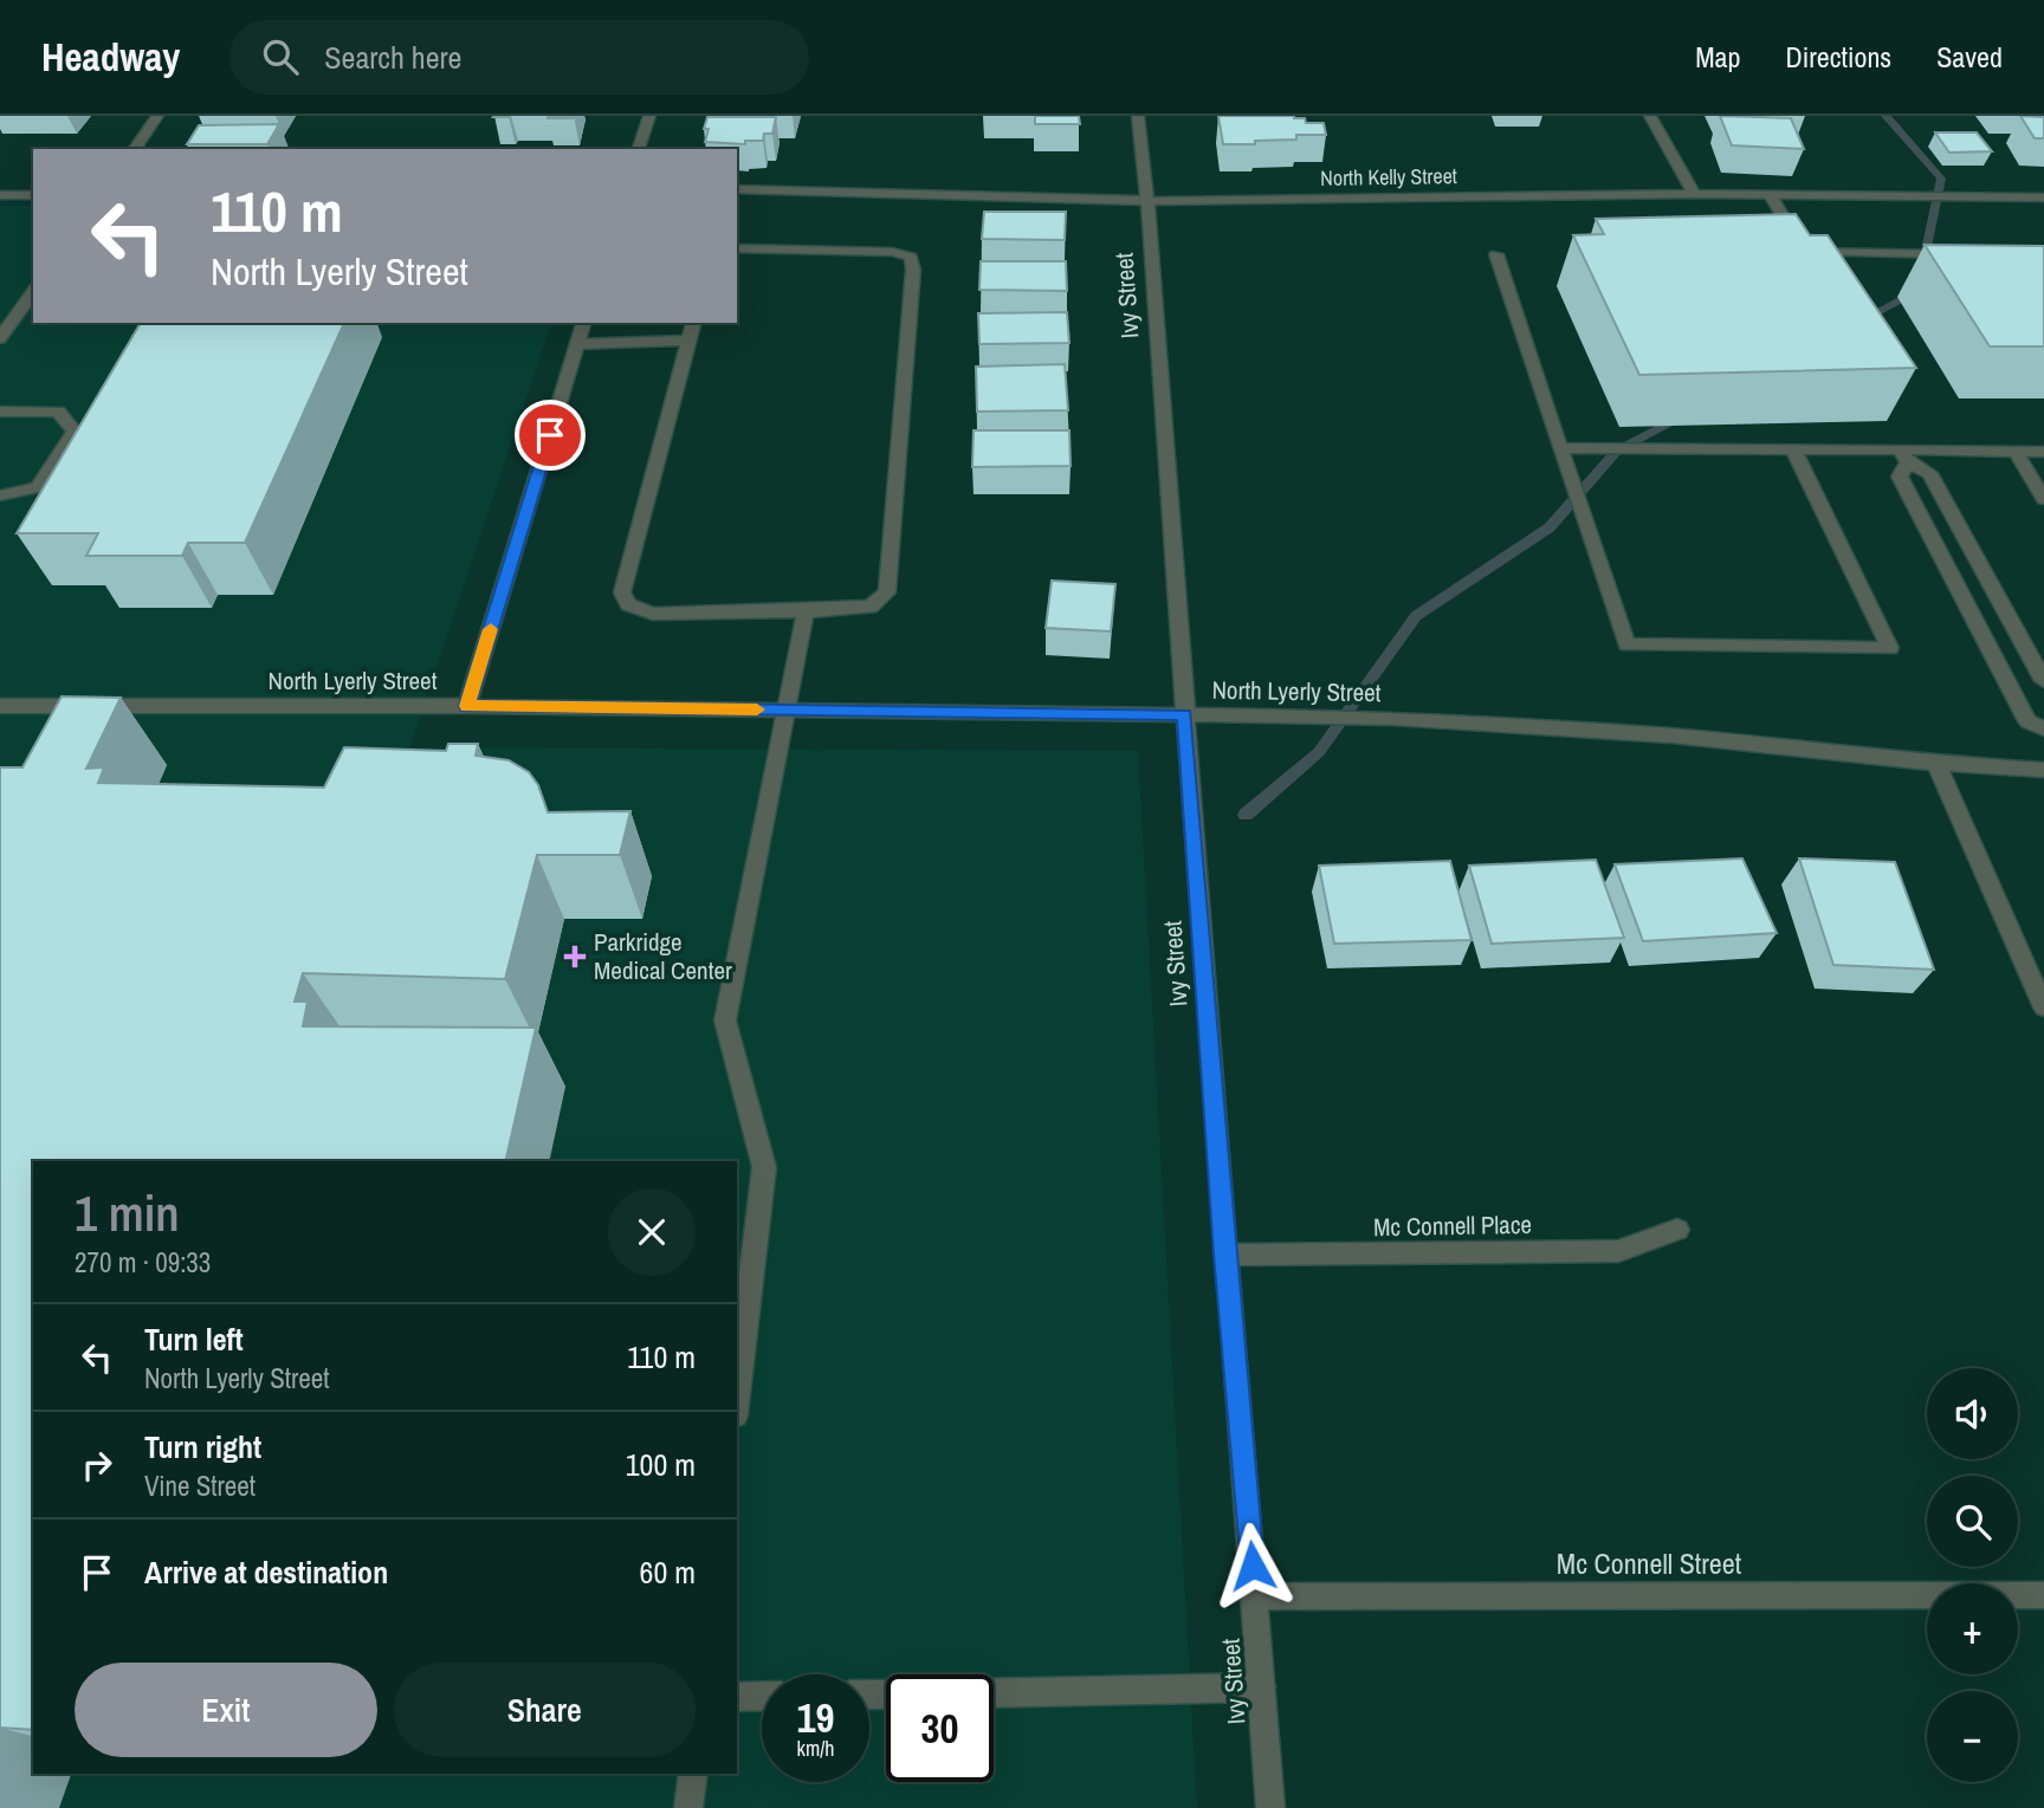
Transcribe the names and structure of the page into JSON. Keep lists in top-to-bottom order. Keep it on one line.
{"streets":{"street":["North Kelly Street","Ivy Street","North Lyerly Street","Mc Connell Place","Mc Connell Street"]},"crossings":[["North Kelly Street","Ivy Street"],["Ivy Street","North Lyerly Street"],["Ivy Street","Mc Connell Place"],["Ivy Street","Mc Connell Street"]],"places":{"health":["Parkridge Medical Center"]},"page":{"header":"Headway","search":"Search here","nav":["Map","Directions","Saved"],"turn":["110 m","North Lyerly Street"],"heading":["1 min","270 m · 09:33"],"list":[{"name":"Turn left","note":"North Lyerly Street","value":"110 m"},{"name":"Turn right","note":"Vine Street","value":"100 m"},{"name":"Arrive at destination","value":"60 m"}],"map_buttons":["+","−"],"buttons":["Exit","Share"],"speed":"19 km/h","limit":"30"}}
